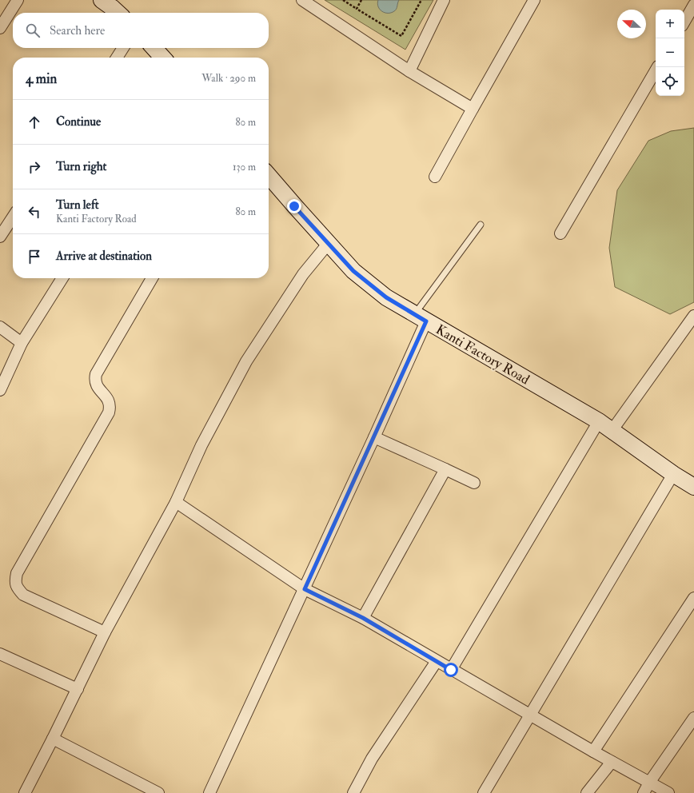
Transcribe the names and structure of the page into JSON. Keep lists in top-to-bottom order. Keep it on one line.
{"streets":{"street":["Kanti Factory Road"]},"north":"left","page":{"map_buttons":["+","−"],"search":"Search here","heading":["4 min","Walk · 290 m"],"list":[["Continue","80 m"],["Turn right","130 m"],["Turn left","Kanti Factory Road","80 m"],"Arrive at destination"]}}
